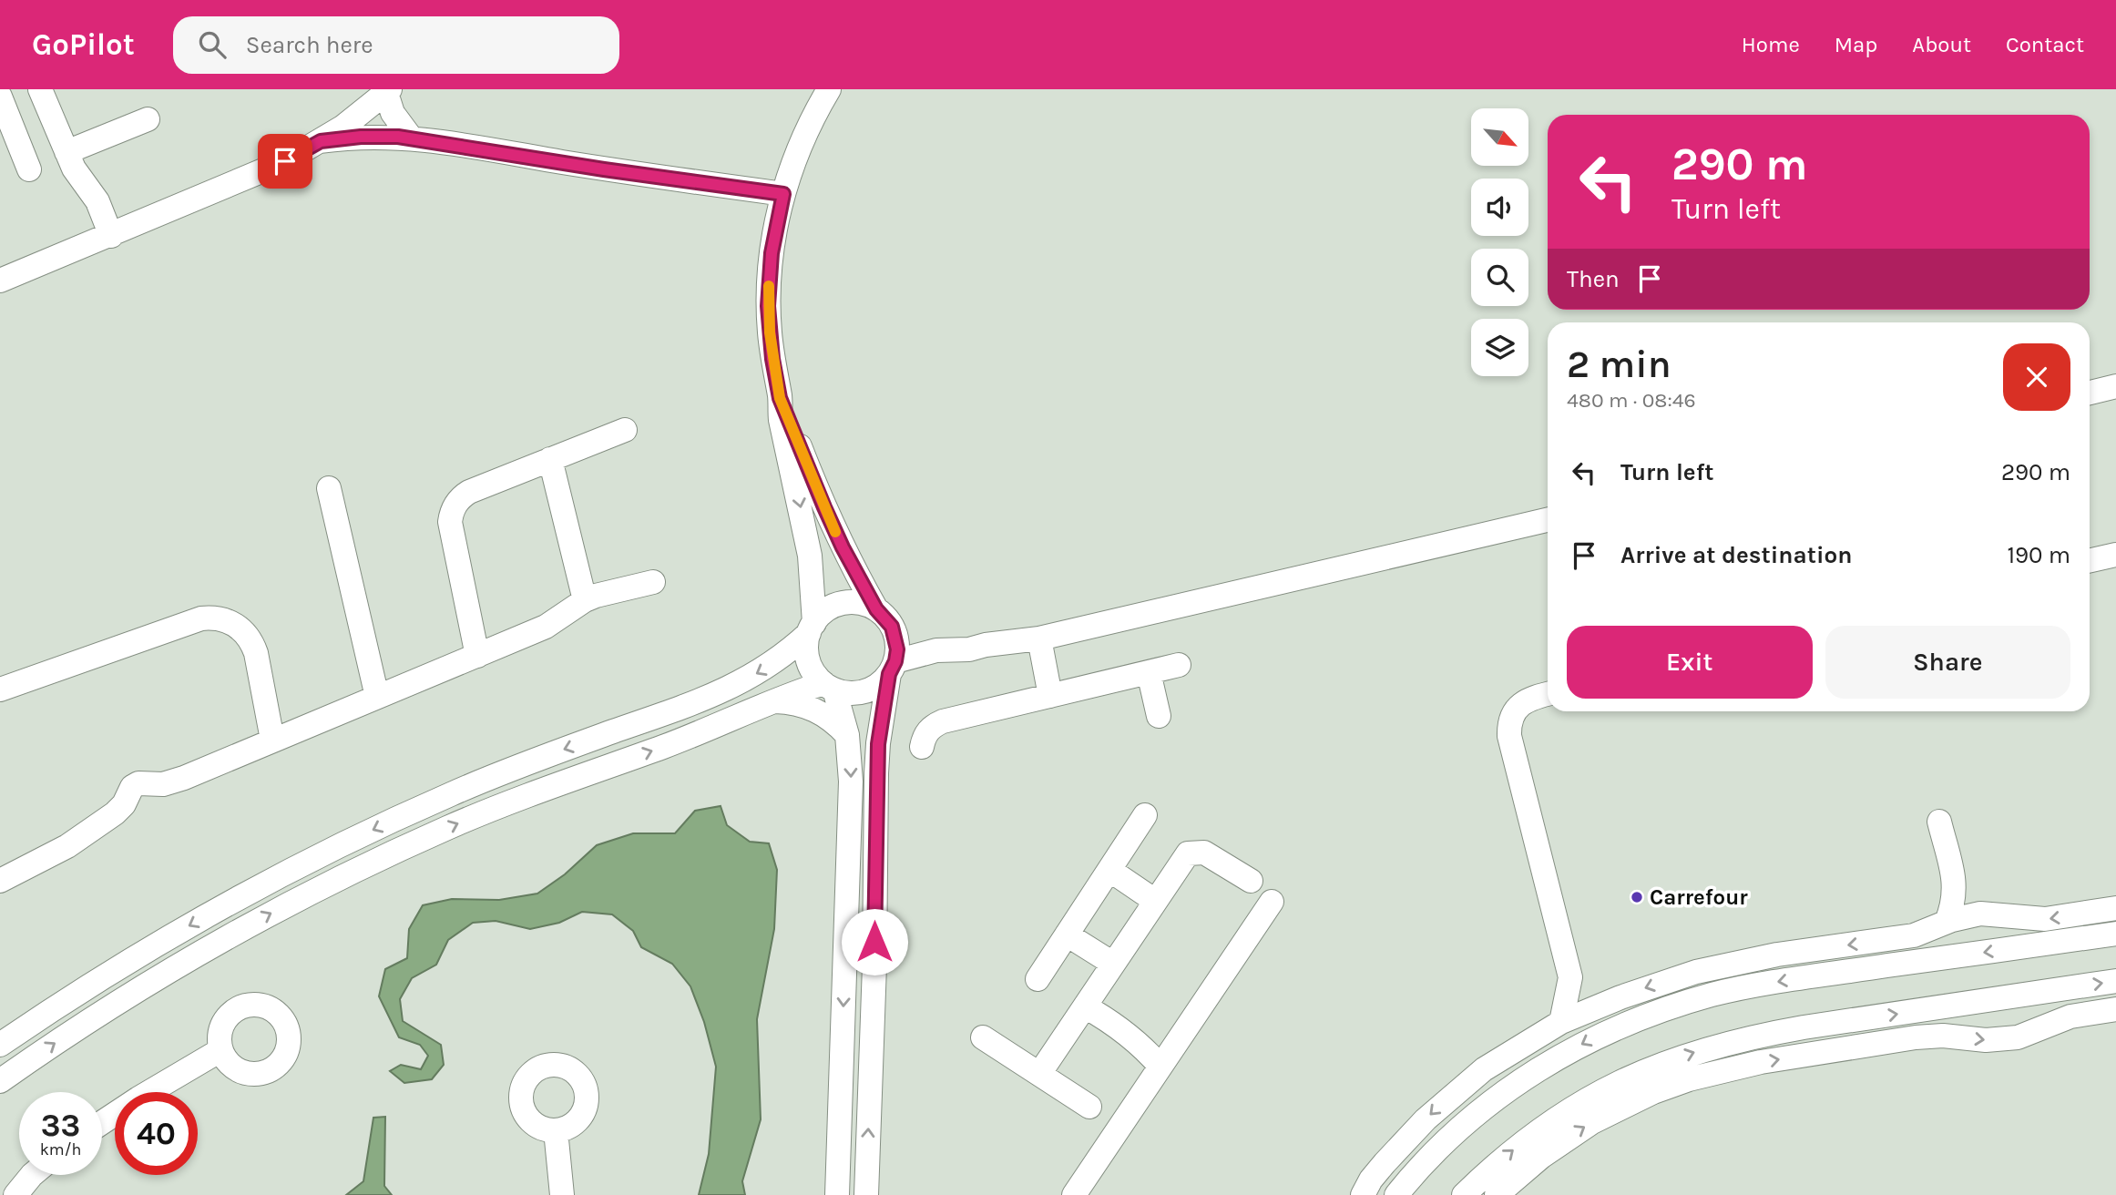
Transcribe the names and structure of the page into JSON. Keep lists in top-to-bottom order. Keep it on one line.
{"places":["Carrefour"],"north":"bottom right","page":{"header":"GoPilot","search":"Search here","nav":["Home","Map","About","Contact"],"turn":["290 m","Turn left"],"then":"Then","heading":["2 min","480 m · 08:46"],"list":[{"name":"Turn left","value":"290 m"},{"name":"Arrive at destination","value":"190 m"}],"buttons":["Exit","Share"],"speed":"33 km/h","limit":"40"}}
